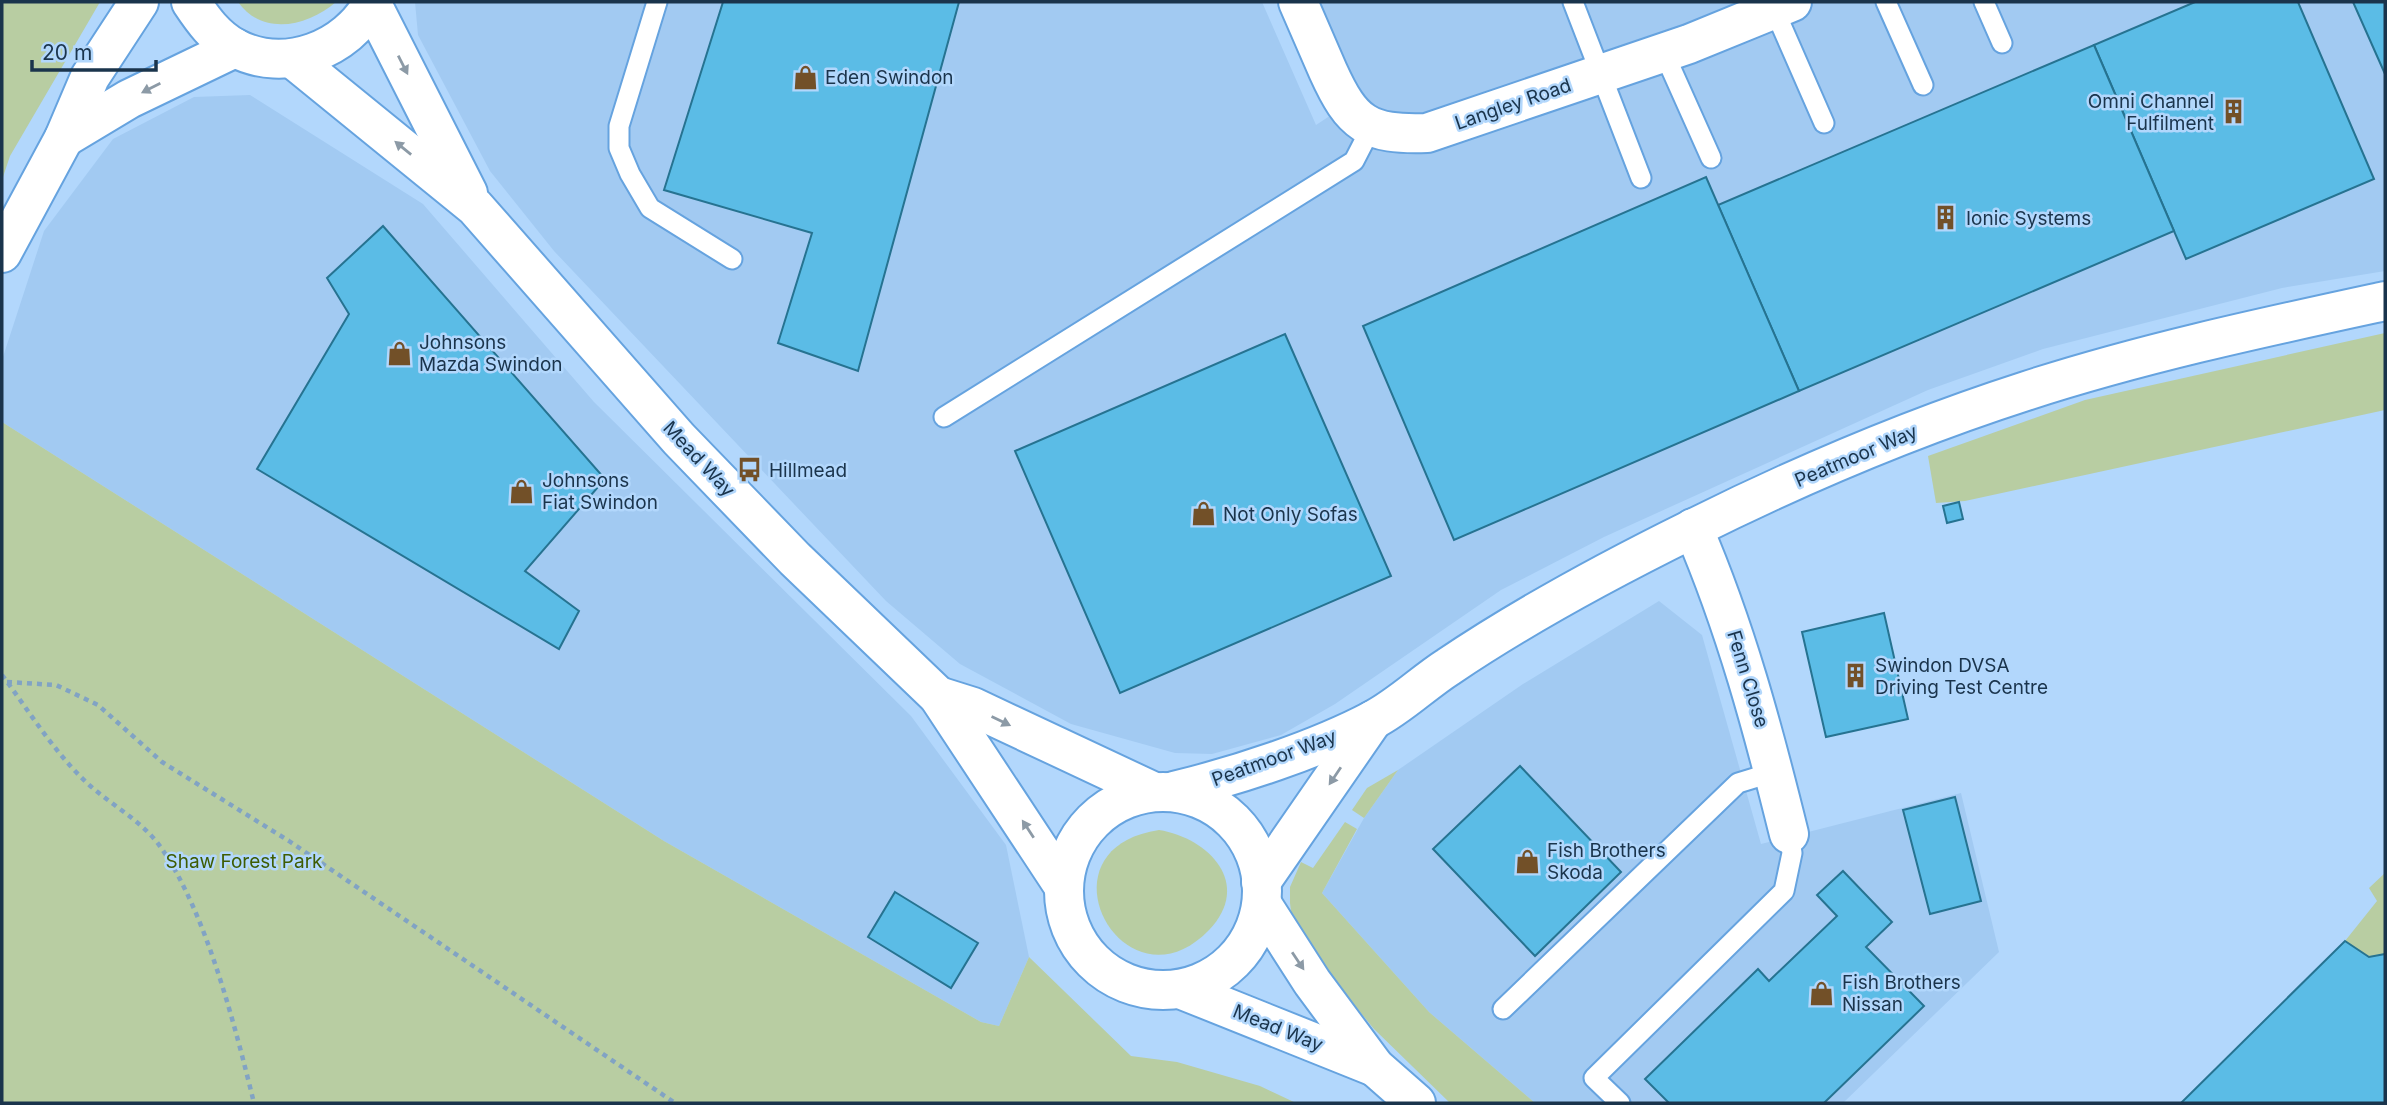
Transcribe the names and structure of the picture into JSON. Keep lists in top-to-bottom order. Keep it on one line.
{"streets":{"main road":["Langley Road","Peatmoor Way","Mead Way","Fenn Close"]},"crossings":[["Peatmoor Way","Mead Way"],["Peatmoor Way","Fenn Close"]],"parks":["Shaw Forest Park"],"places":{"shop":["Eden Swindon","Johnsons Mazda Swindon","Johnsons Fiat Swindon","Not Only Sofas","Fish Brothers Skoda","Fish Brothers Nissan"],"building":["Omni Channel Fulfilment","Ionic Systems","Swindon DVSA Driving Test Centre"],"bus stop":["Hillmead"]},"scale_bar":"20 m"}
